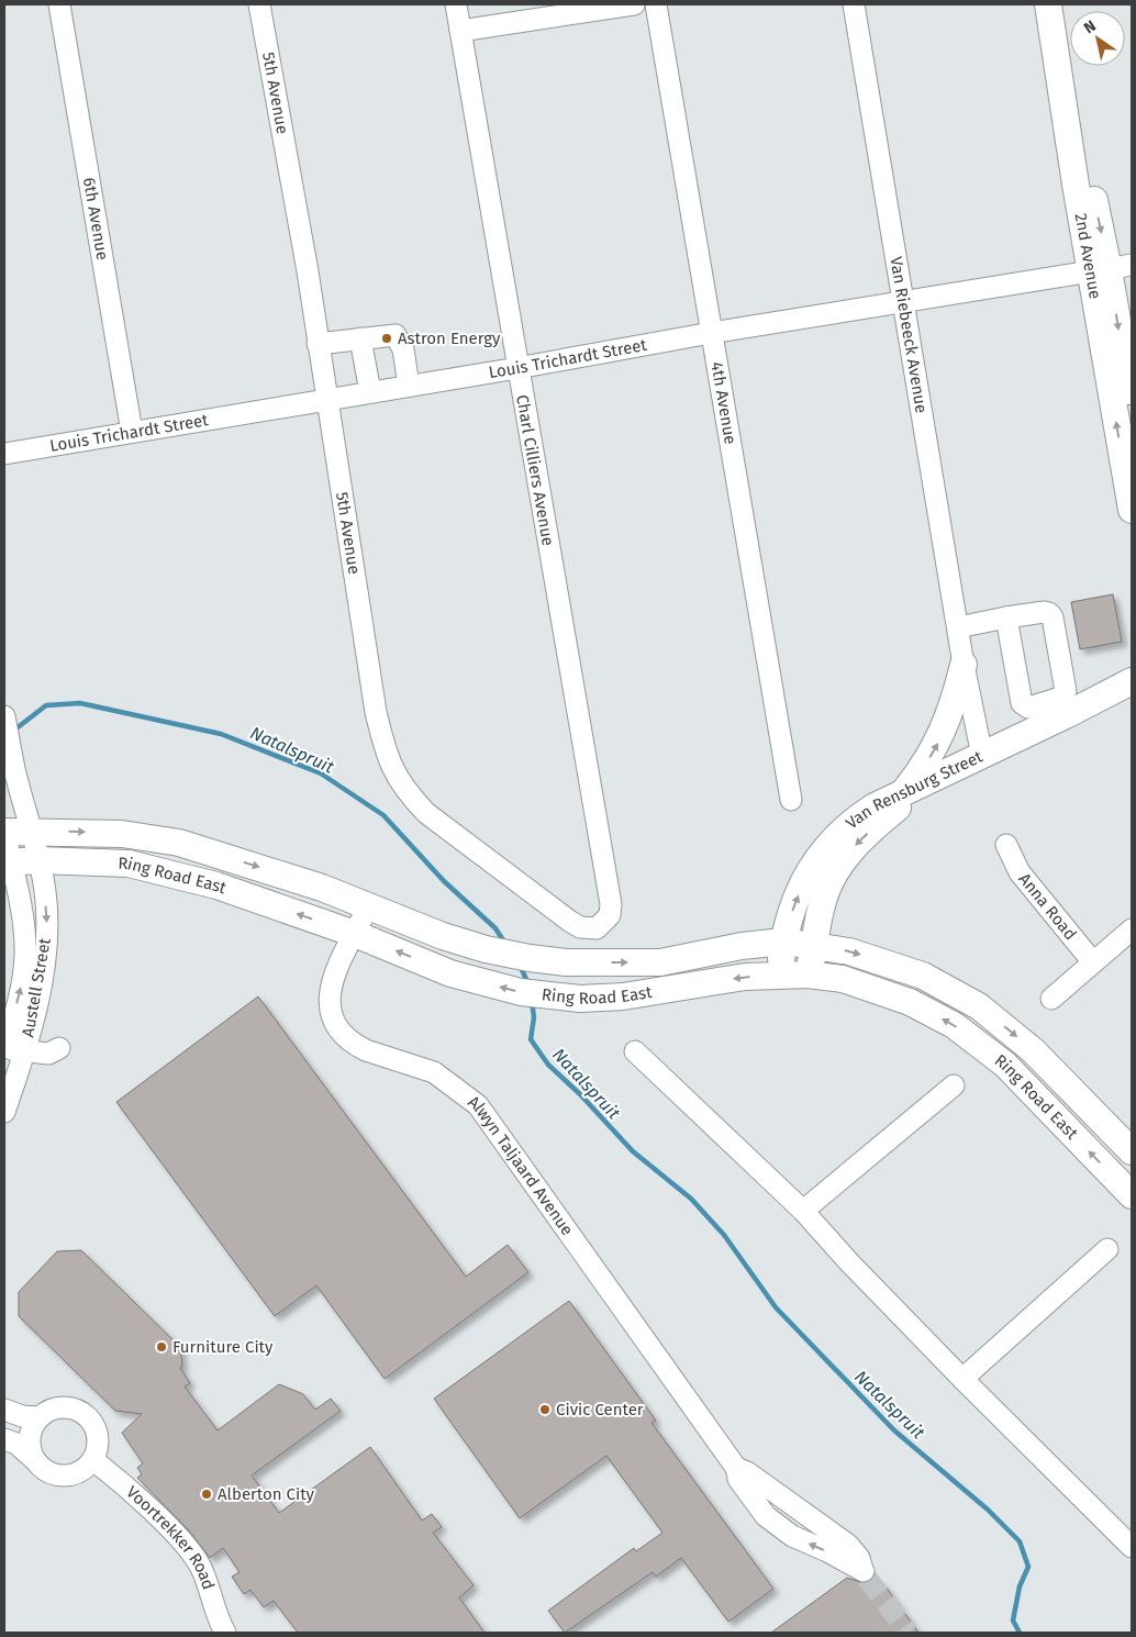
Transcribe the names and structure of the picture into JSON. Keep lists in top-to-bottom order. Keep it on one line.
{"streets":{"main road":["2nd Avenue","Van Rensburg Street","Ring Road East"],"street":["5th Avenue","6th Avenue","Van Riebeeck Avenue","Louis Trichardt Street","4th Avenue","Charl Cilliers Avenue","Anna Road","Austell Street","Alwyn Taljaard Avenue","Voortrekker Road"]},"crossings":[["5th Avenue","Louis Trichardt Street"],["5th Avenue","Charl Cilliers Avenue"],["6th Avenue","Louis Trichardt Street"],["2nd Avenue","Louis Trichardt Street"],["Van Riebeeck Avenue","Louis Trichardt Street"],["Van Riebeeck Avenue","Van Rensburg Street"],["Louis Trichardt Street","4th Avenue"],["Louis Trichardt Street","Charl Cilliers Avenue"],["Van Rensburg Street","Ring Road East"],["Ring Road East","Austell Street"],["Ring Road East","Alwyn Taljaard Avenue"]],"water":["Natalspruit"],"places":["Astron Energy","Furniture City","Civic Center","Alberton City"],"north":"top left"}
